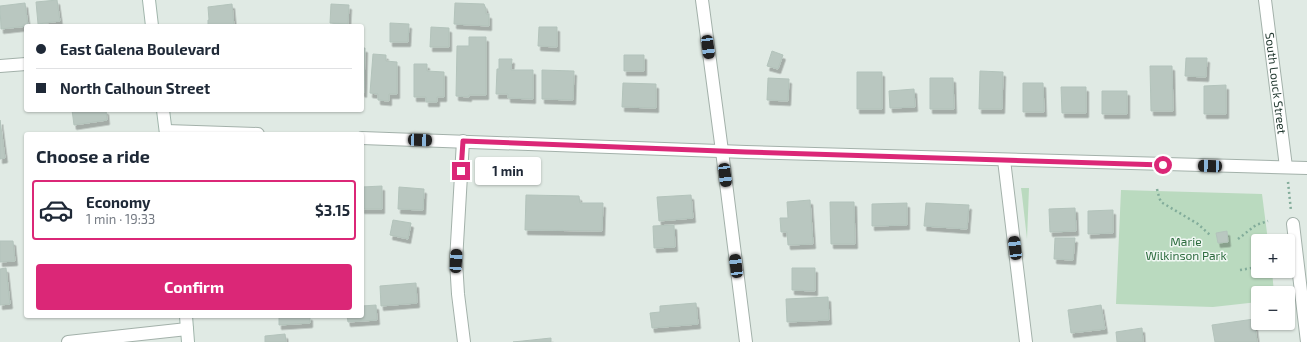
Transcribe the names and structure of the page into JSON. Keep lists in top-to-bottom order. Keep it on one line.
{"streets":{"street":["South Louck Street"]},"parks":["Marie Wilkinson Park"],"page":{"banner":["East Galena Boulevard","North Calhoun Street"],"heading":"Choose a ride","bubble":"1 min","list":[{"name":"Economy","note":"1 min · 19:33","value":"$3.15"}],"map_buttons":["+","−"],"buttons":"Confirm"}}
